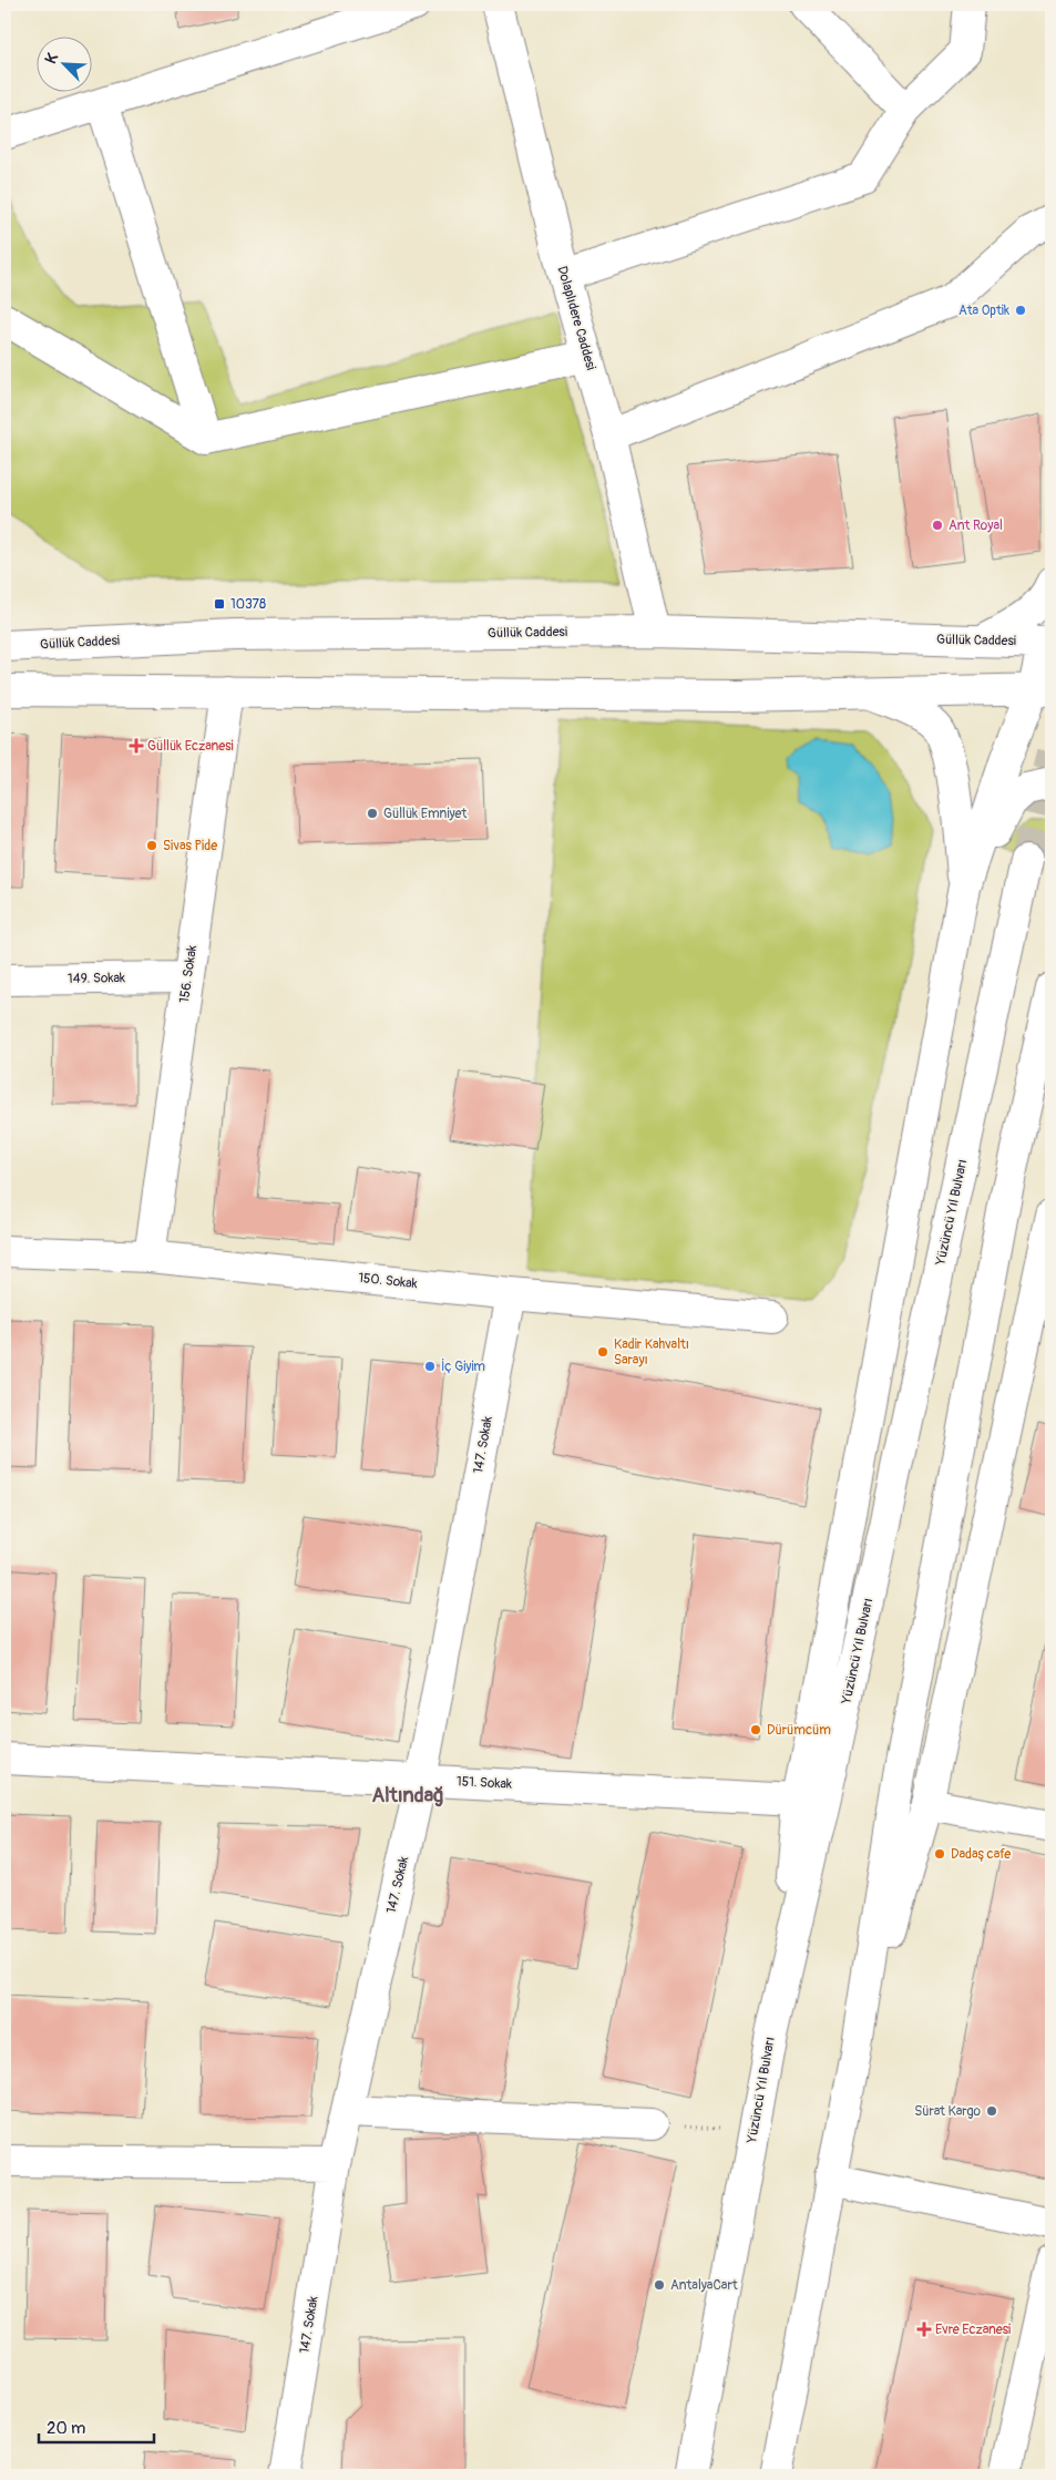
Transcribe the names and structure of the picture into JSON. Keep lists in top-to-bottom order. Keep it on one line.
{"streets":{"street":["Dolaplıdere Caddesi","Güllük Caddesi","156. Sokak","149. Sokak","Yüzüncü Yıl Bulvarı","150. Sokak","147. Sokak","151. Sokak"]},"crossings":[["Dolaplıdere Caddesi","Güllük Caddesi"],["156. Sokak","149. Sokak"],["156. Sokak","150. Sokak"],["150. Sokak","147. Sokak"],["147. Sokak","151. Sokak"]],"districts":["Altındağ"],"places":{"other":["Ata Optik","Ant Royal","Güllük Emniyet","Sivas Pide","Kadir Kahvaltı Sarayı","İç Giyim","Dürümcüm","Dadaş cafe","Sürat Kargo","AntalyaCart"],"transit":["10378"],"health":["Güllük Eczanesi","Evre Eczanesi"]},"scale_bar":"20 m","north":"top left"}
